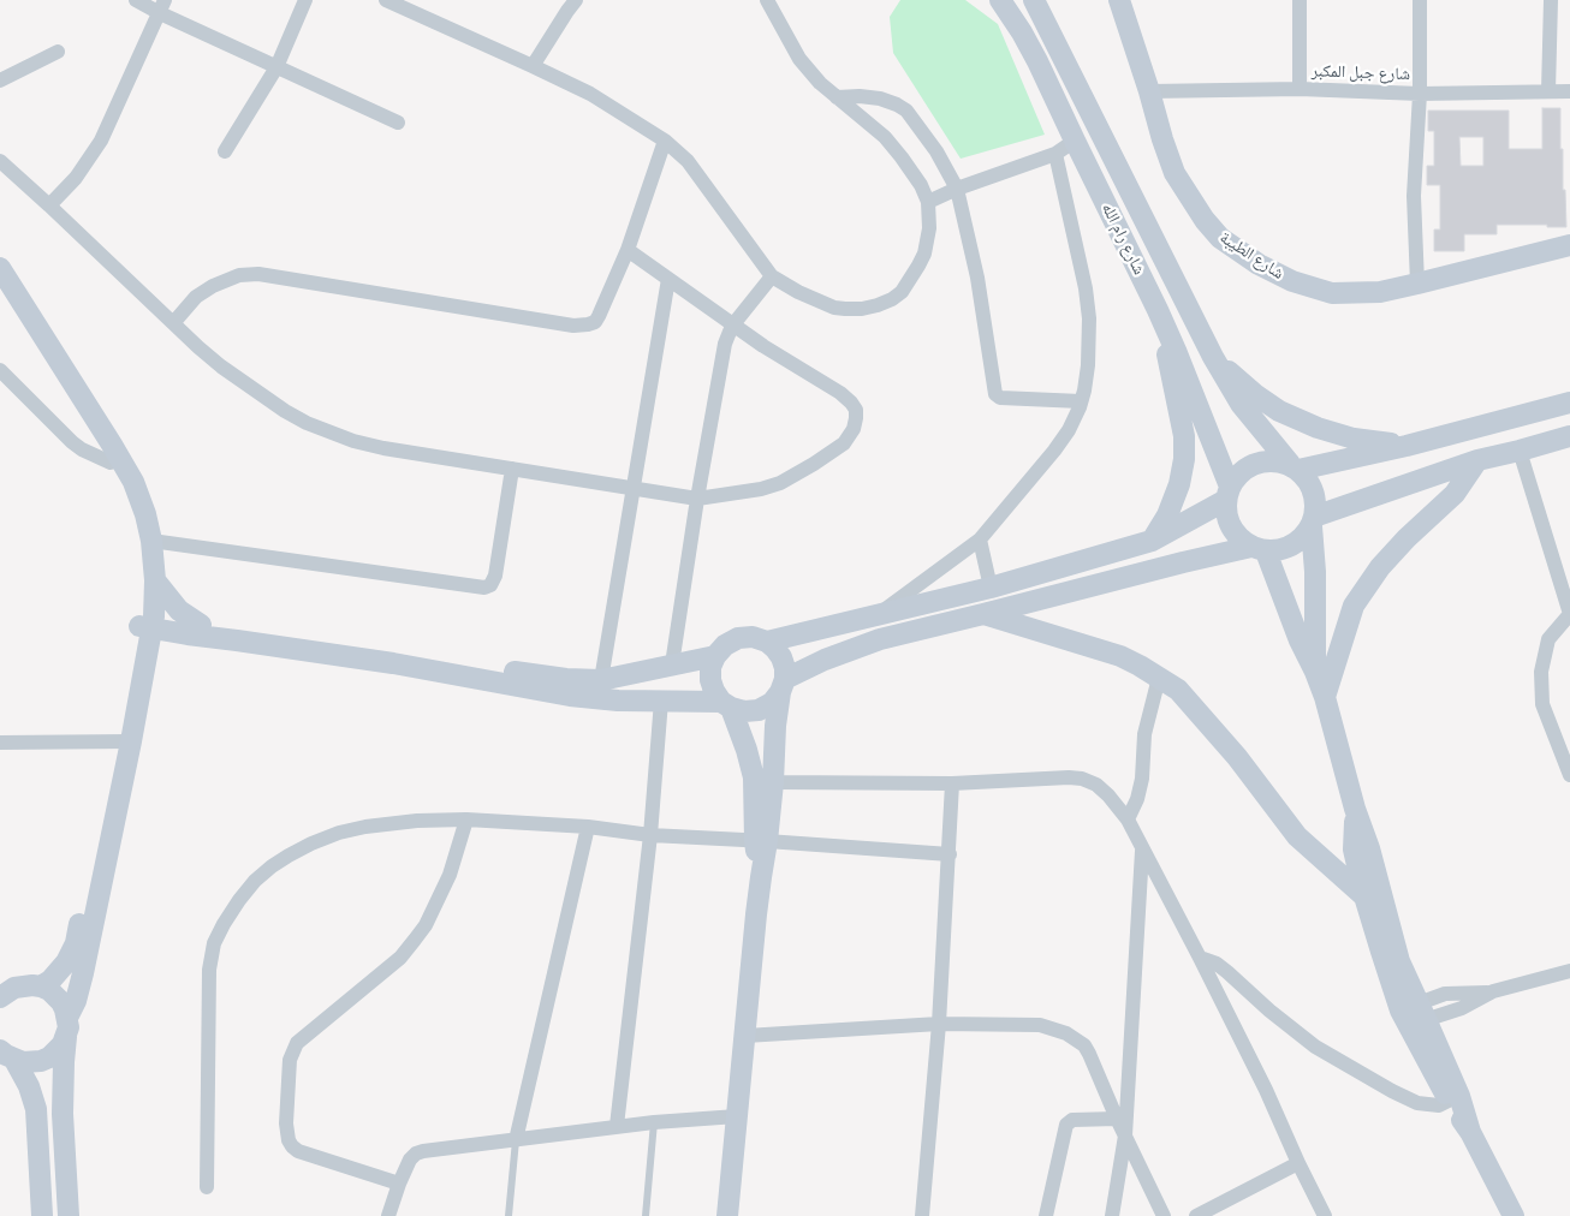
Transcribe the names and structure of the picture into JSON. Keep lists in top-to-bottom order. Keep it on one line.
{"streets":{"street":["شارع جبل المكبر","شارع رام الله","شارع الطيبة"]},"crossings":[["شارع جبل المكبر","شارع الطيبة"]]}
